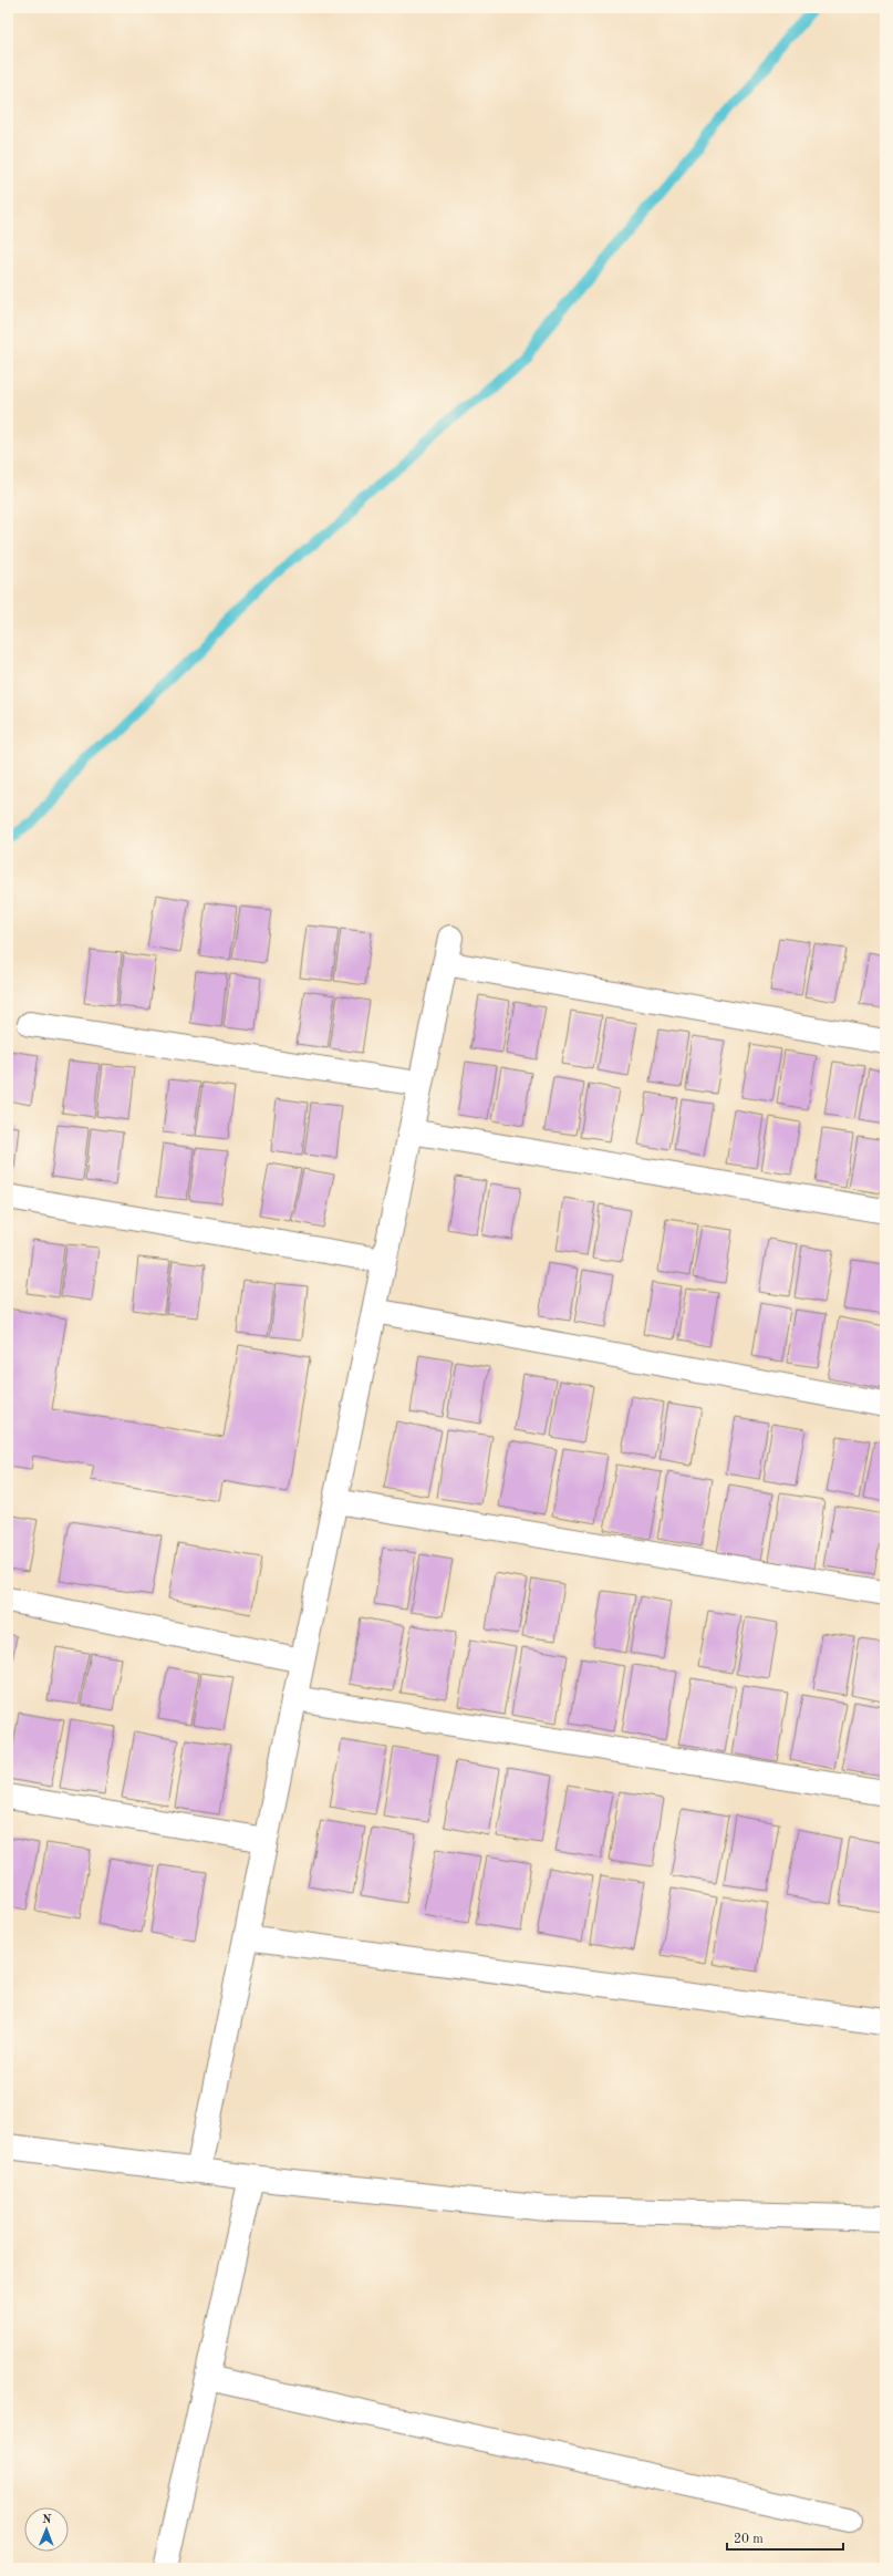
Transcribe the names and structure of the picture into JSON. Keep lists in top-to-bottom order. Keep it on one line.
{"scale_bar":"20 m","north":"top"}
